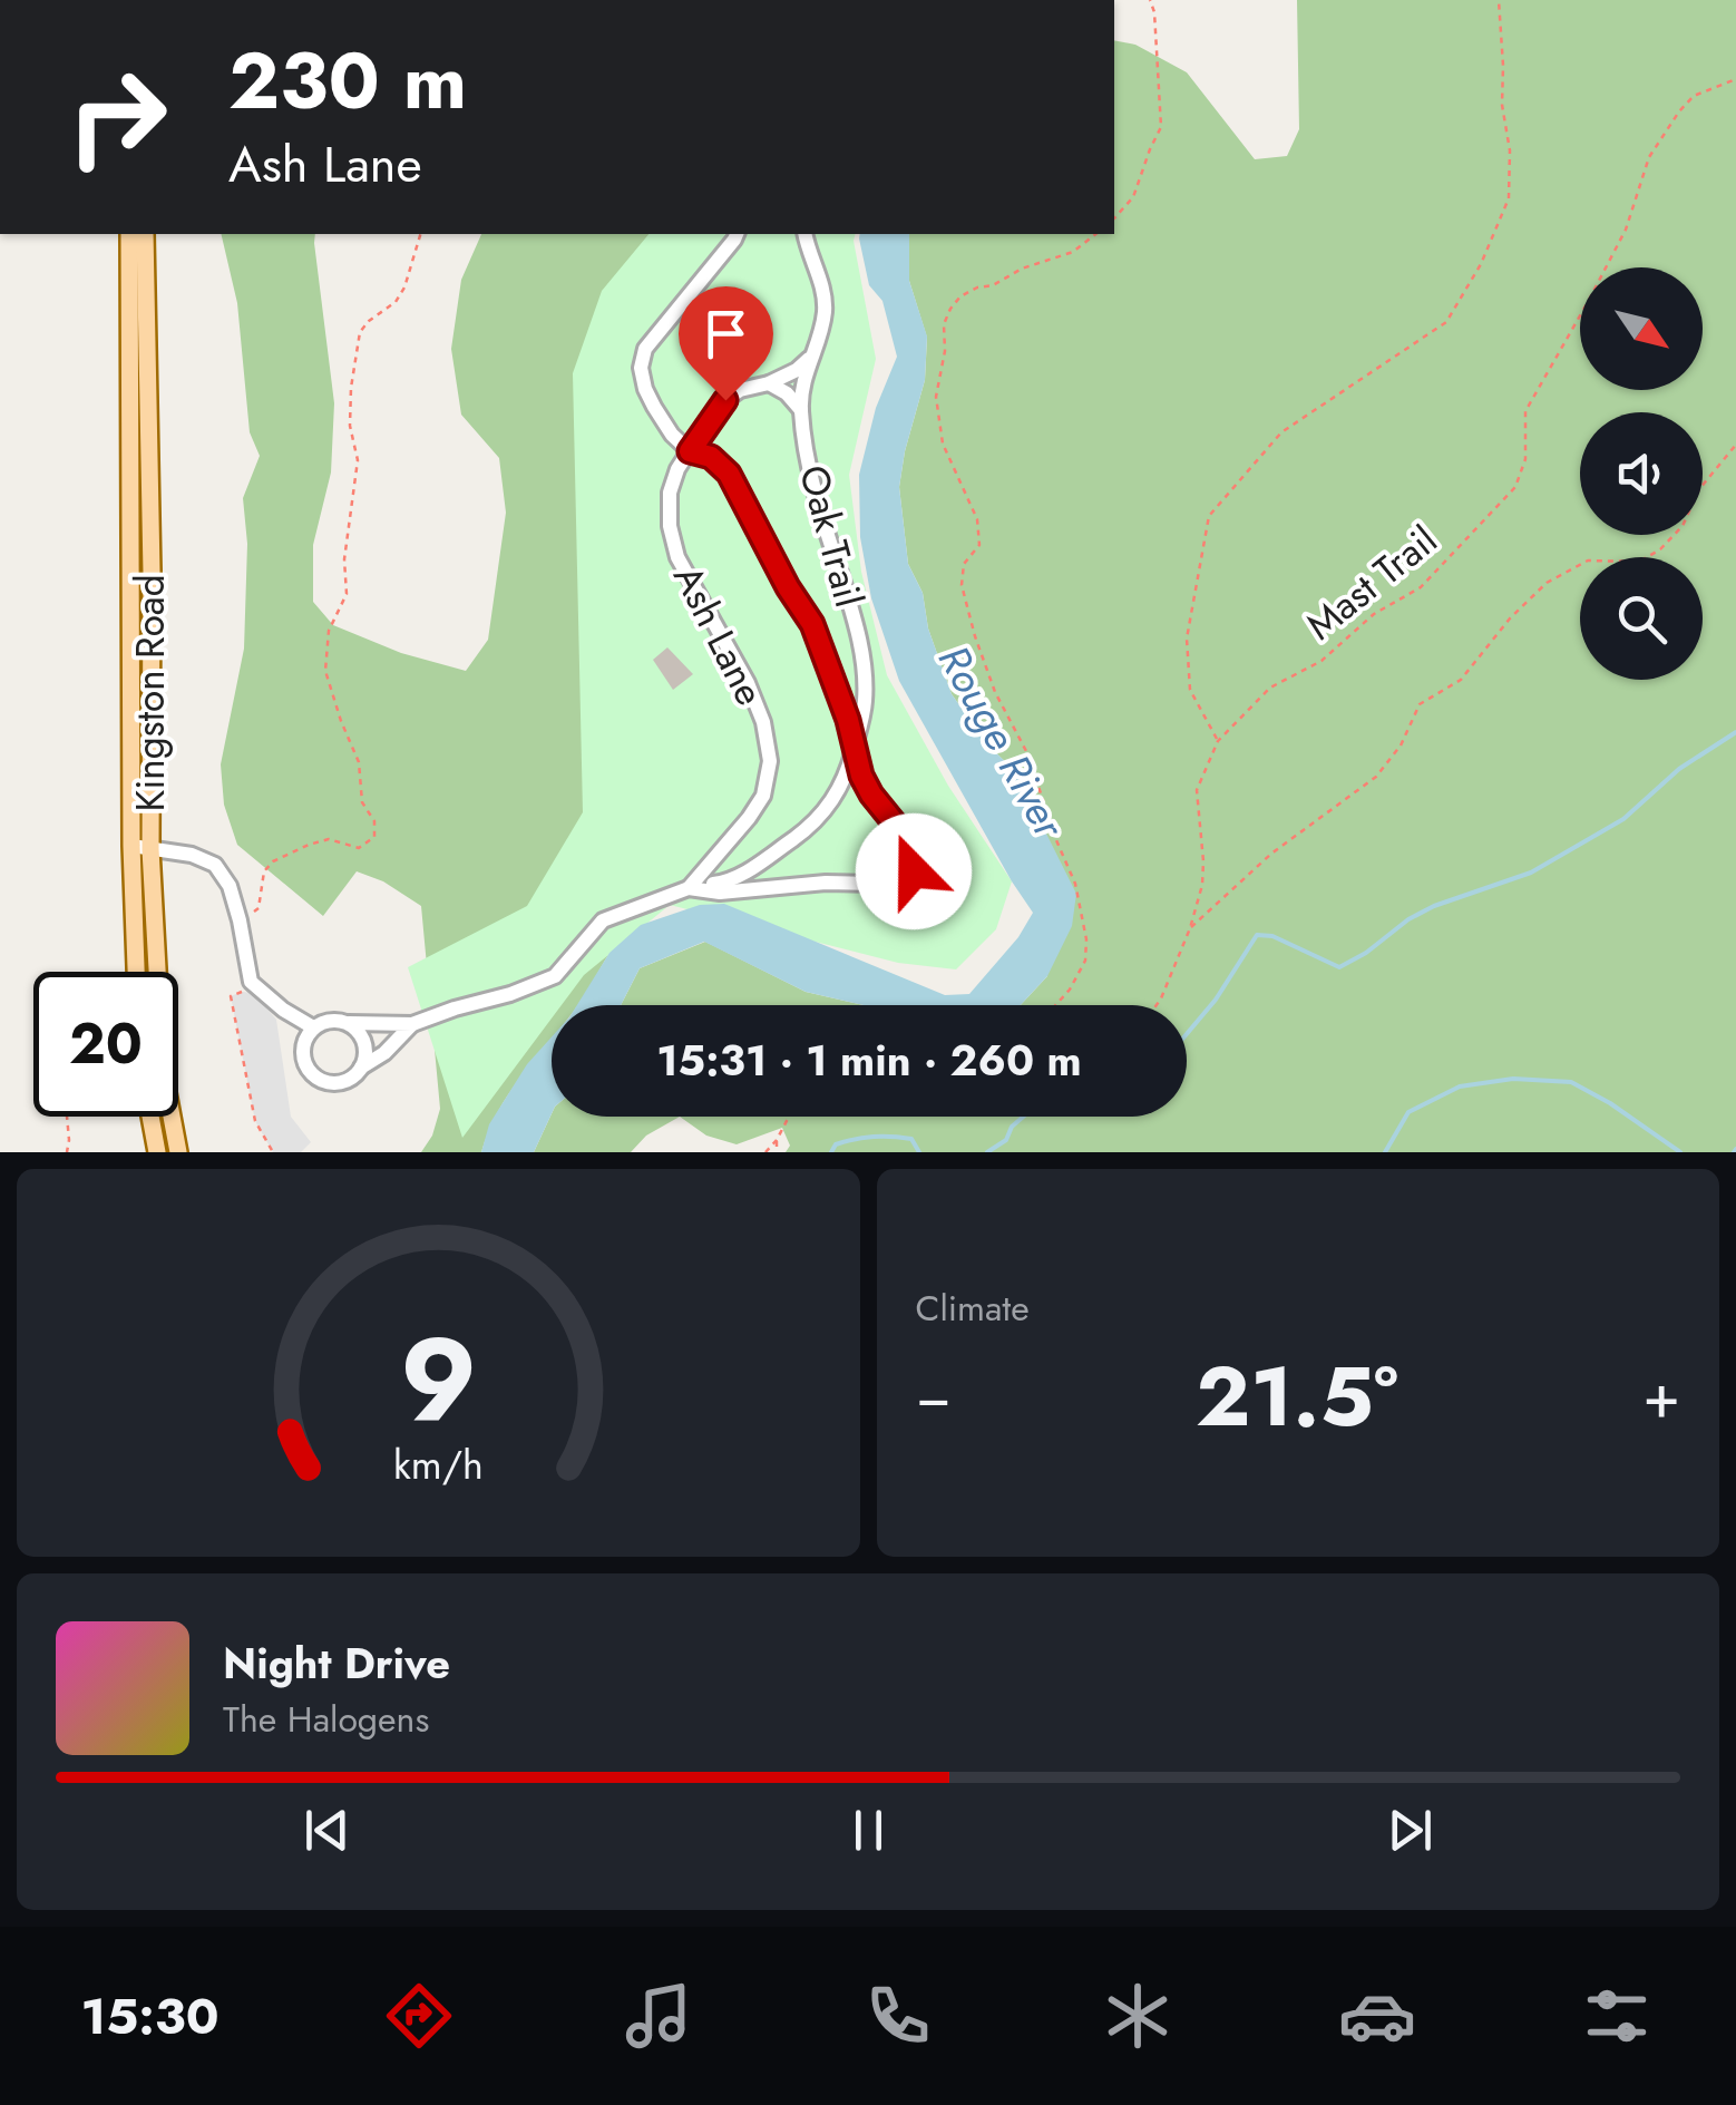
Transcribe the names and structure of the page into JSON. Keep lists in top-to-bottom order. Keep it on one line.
{"streets":{"main road":["Kingston Road"],"lane":["Oak Trail","Ash Lane"],"path":["Mast Trail"]},"crossings":[["Oak Trail","Ash Lane"]],"water":["Rouge River"],"north":"bottom right","page":{"turn":["230 m","Ash Lane"],"limit":"20","trip":"15:31 · 1 min · 260 m","tile":"Climate","heat":["−","21.5°","+"],"song":["Night Drive","The Halogens"],"tabs":"15:30","gauge":["9","km/h"]}}
